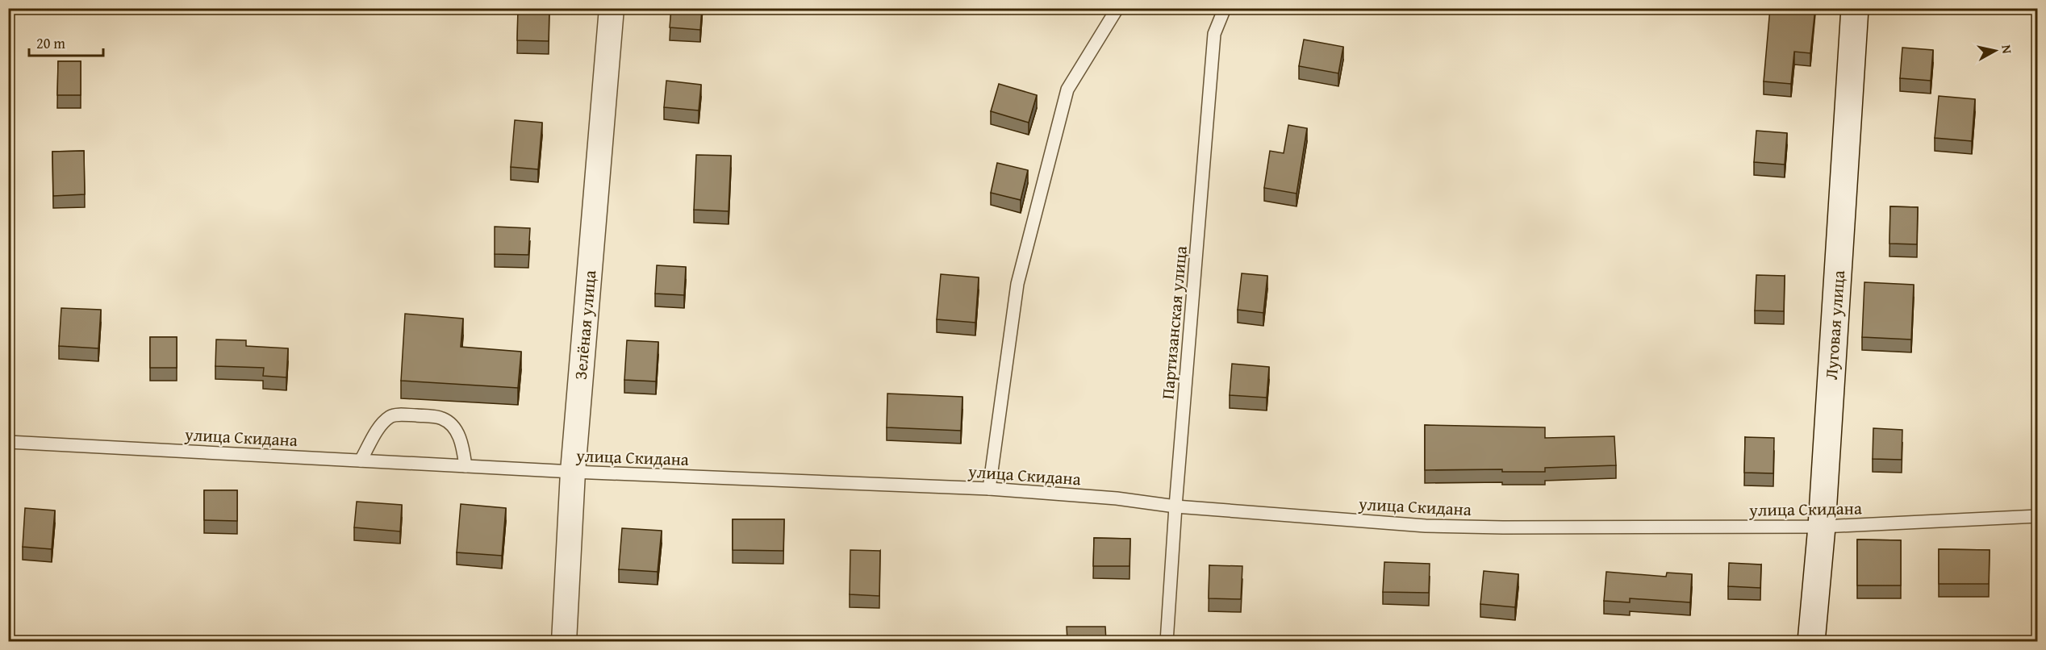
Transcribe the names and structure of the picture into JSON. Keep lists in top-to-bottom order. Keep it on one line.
{"streets":{"street":["Зелёная улица","Луговая улица"],"lane":["Партизанская улица","улица Скидана"]},"crossings":[["Партизанская улица","улица Скидана"],["Зелёная улица","улица Скидана"],["Луговая улица","улица Скидана"]],"scale_bar":"20 m","north":"right"}
